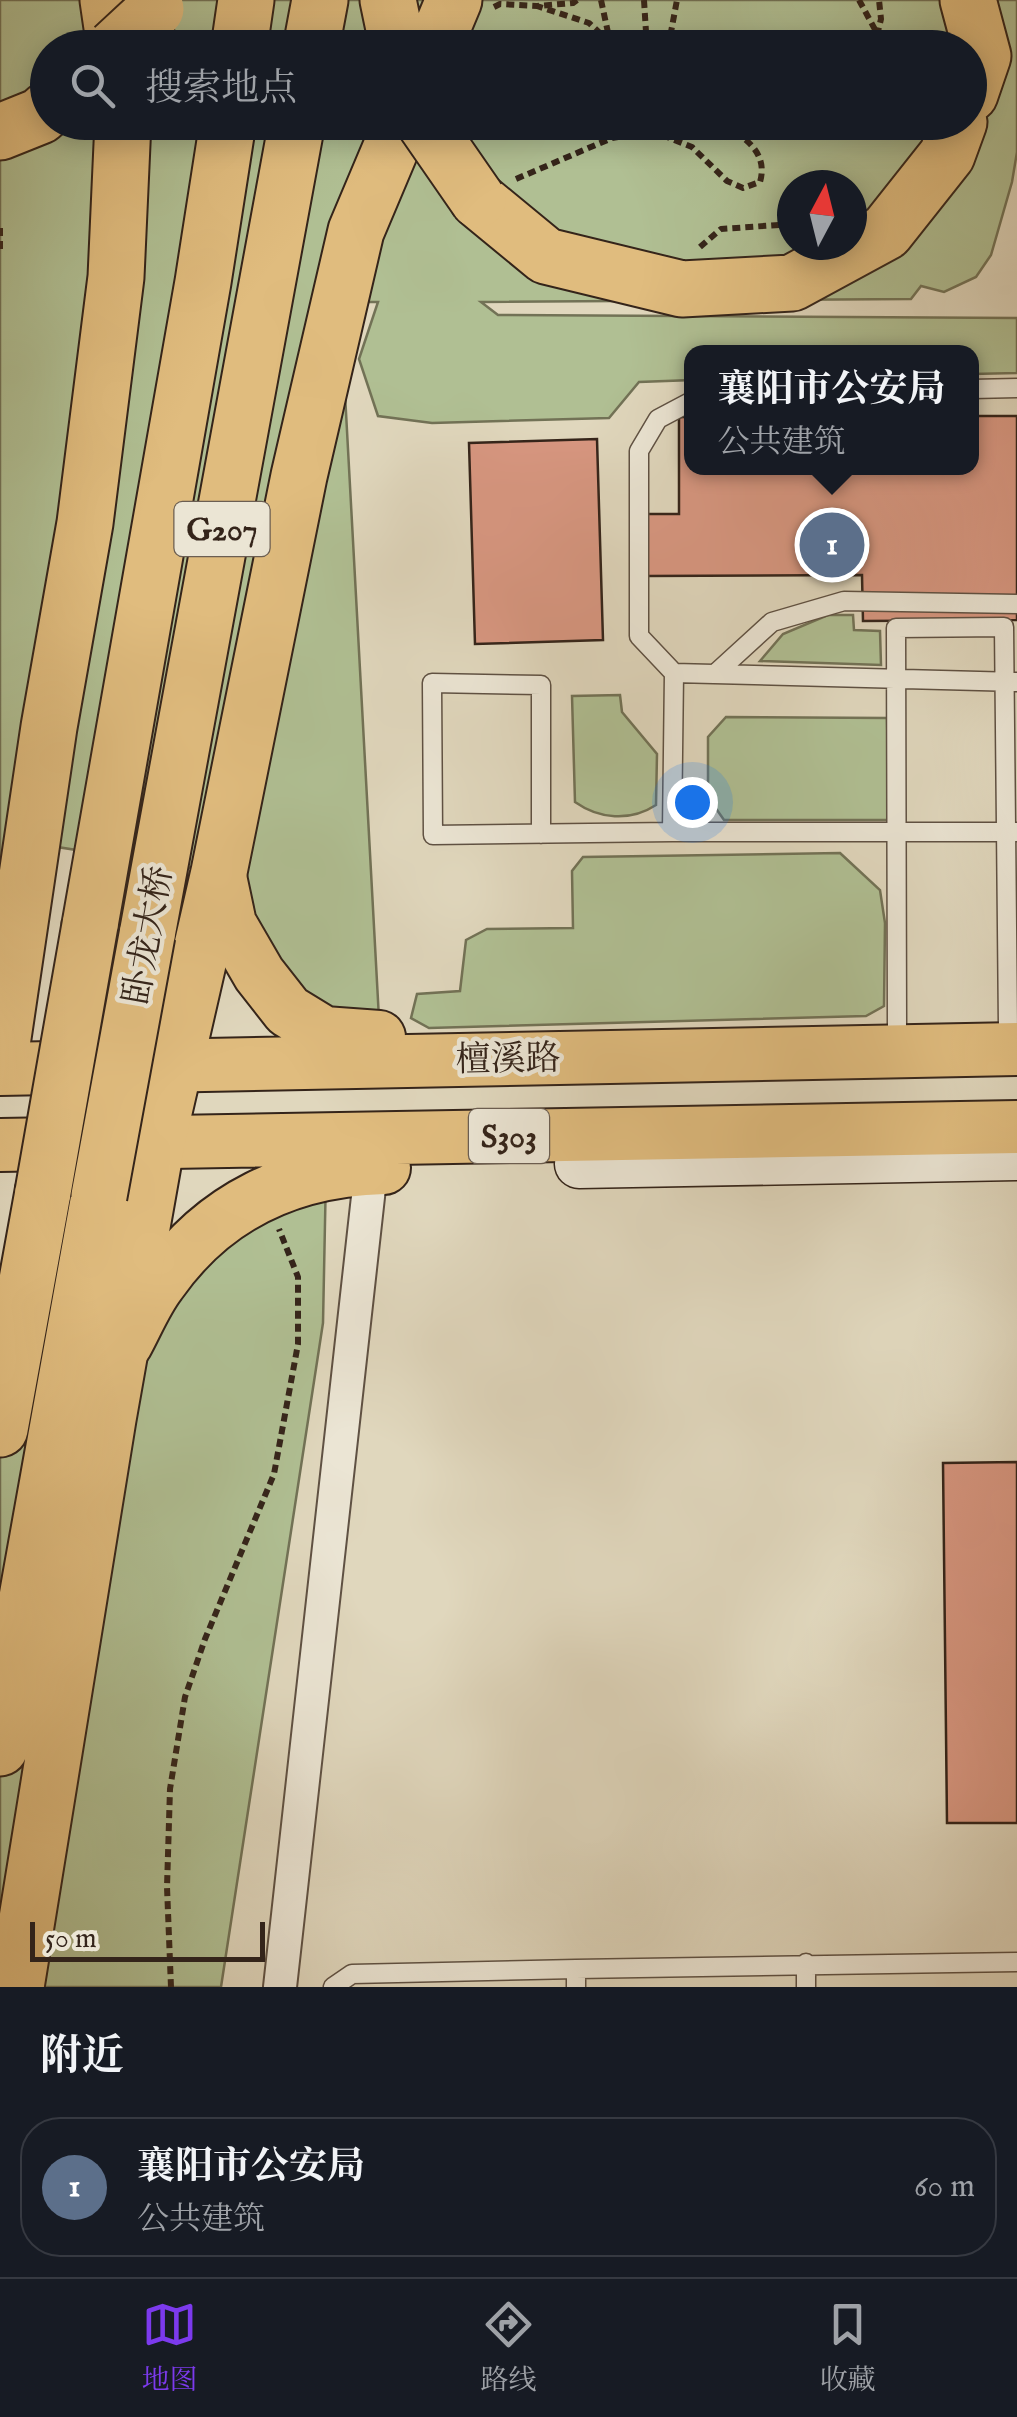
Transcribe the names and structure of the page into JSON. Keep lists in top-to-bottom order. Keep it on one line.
{"streets":{"highway":["G207","卧龙大桥"],"main road":["檀溪路","S303"]},"scale_bar":"50 m","north":"top","page":{"search":"搜索地点","popup":["襄阳市公安局","公共建筑"],"pins":"1","scale":"50 m","heading":"附近","list":[{"mark":"1","name":"襄阳市公安局","note":"公共建筑","value":"60 m"}],"nav":["地图","路线","收藏"]}}
